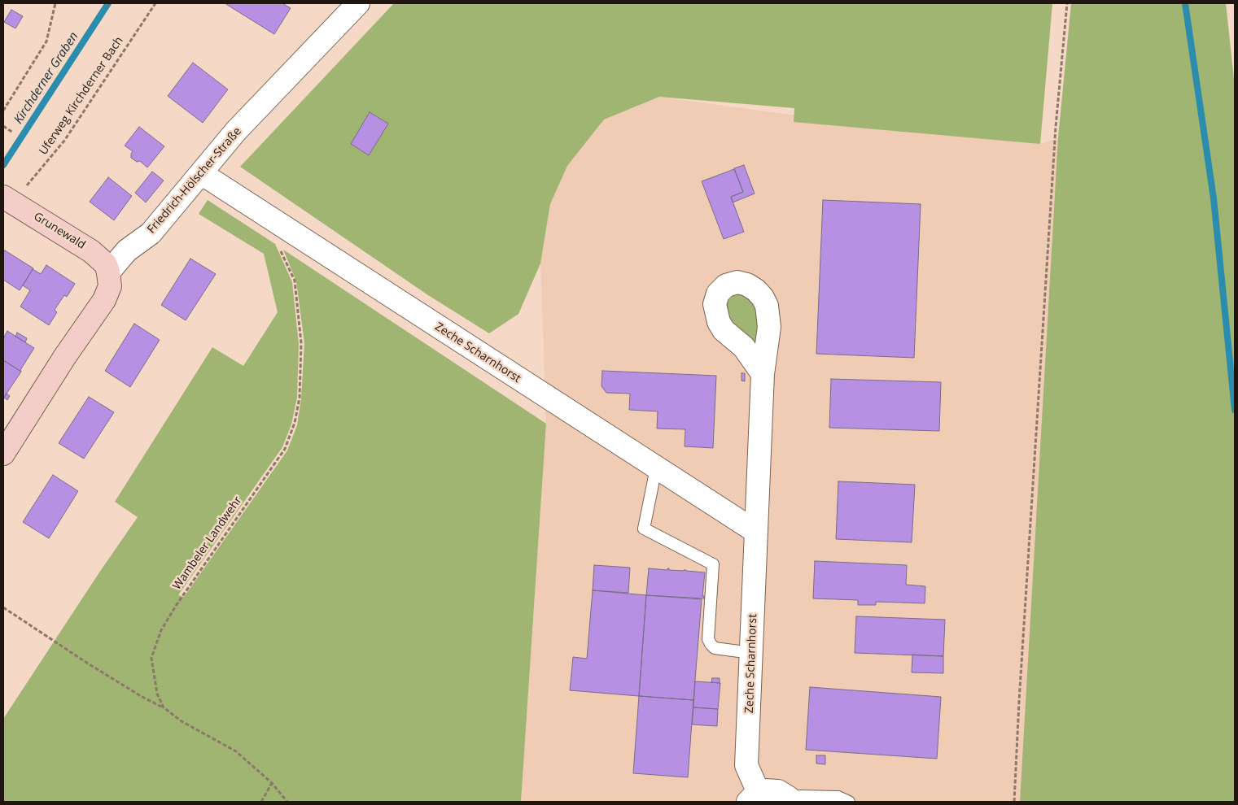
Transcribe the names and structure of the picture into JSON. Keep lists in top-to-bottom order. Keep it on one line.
{"streets":{"street":["Friedrich-Hölscher-Straße","Grunewald","Zeche Scharnhorst"],"path":["Uferweg Kirchderner Bach","Wambeler Landwehr"]},"crossings":[["Uferweg Kirchderner Bach","Grunewald"],["Friedrich-Hölscher-Straße","Grunewald"],["Friedrich-Hölscher-Straße","Zeche Scharnhorst"]],"water":["Kirchderner Graben"]}
